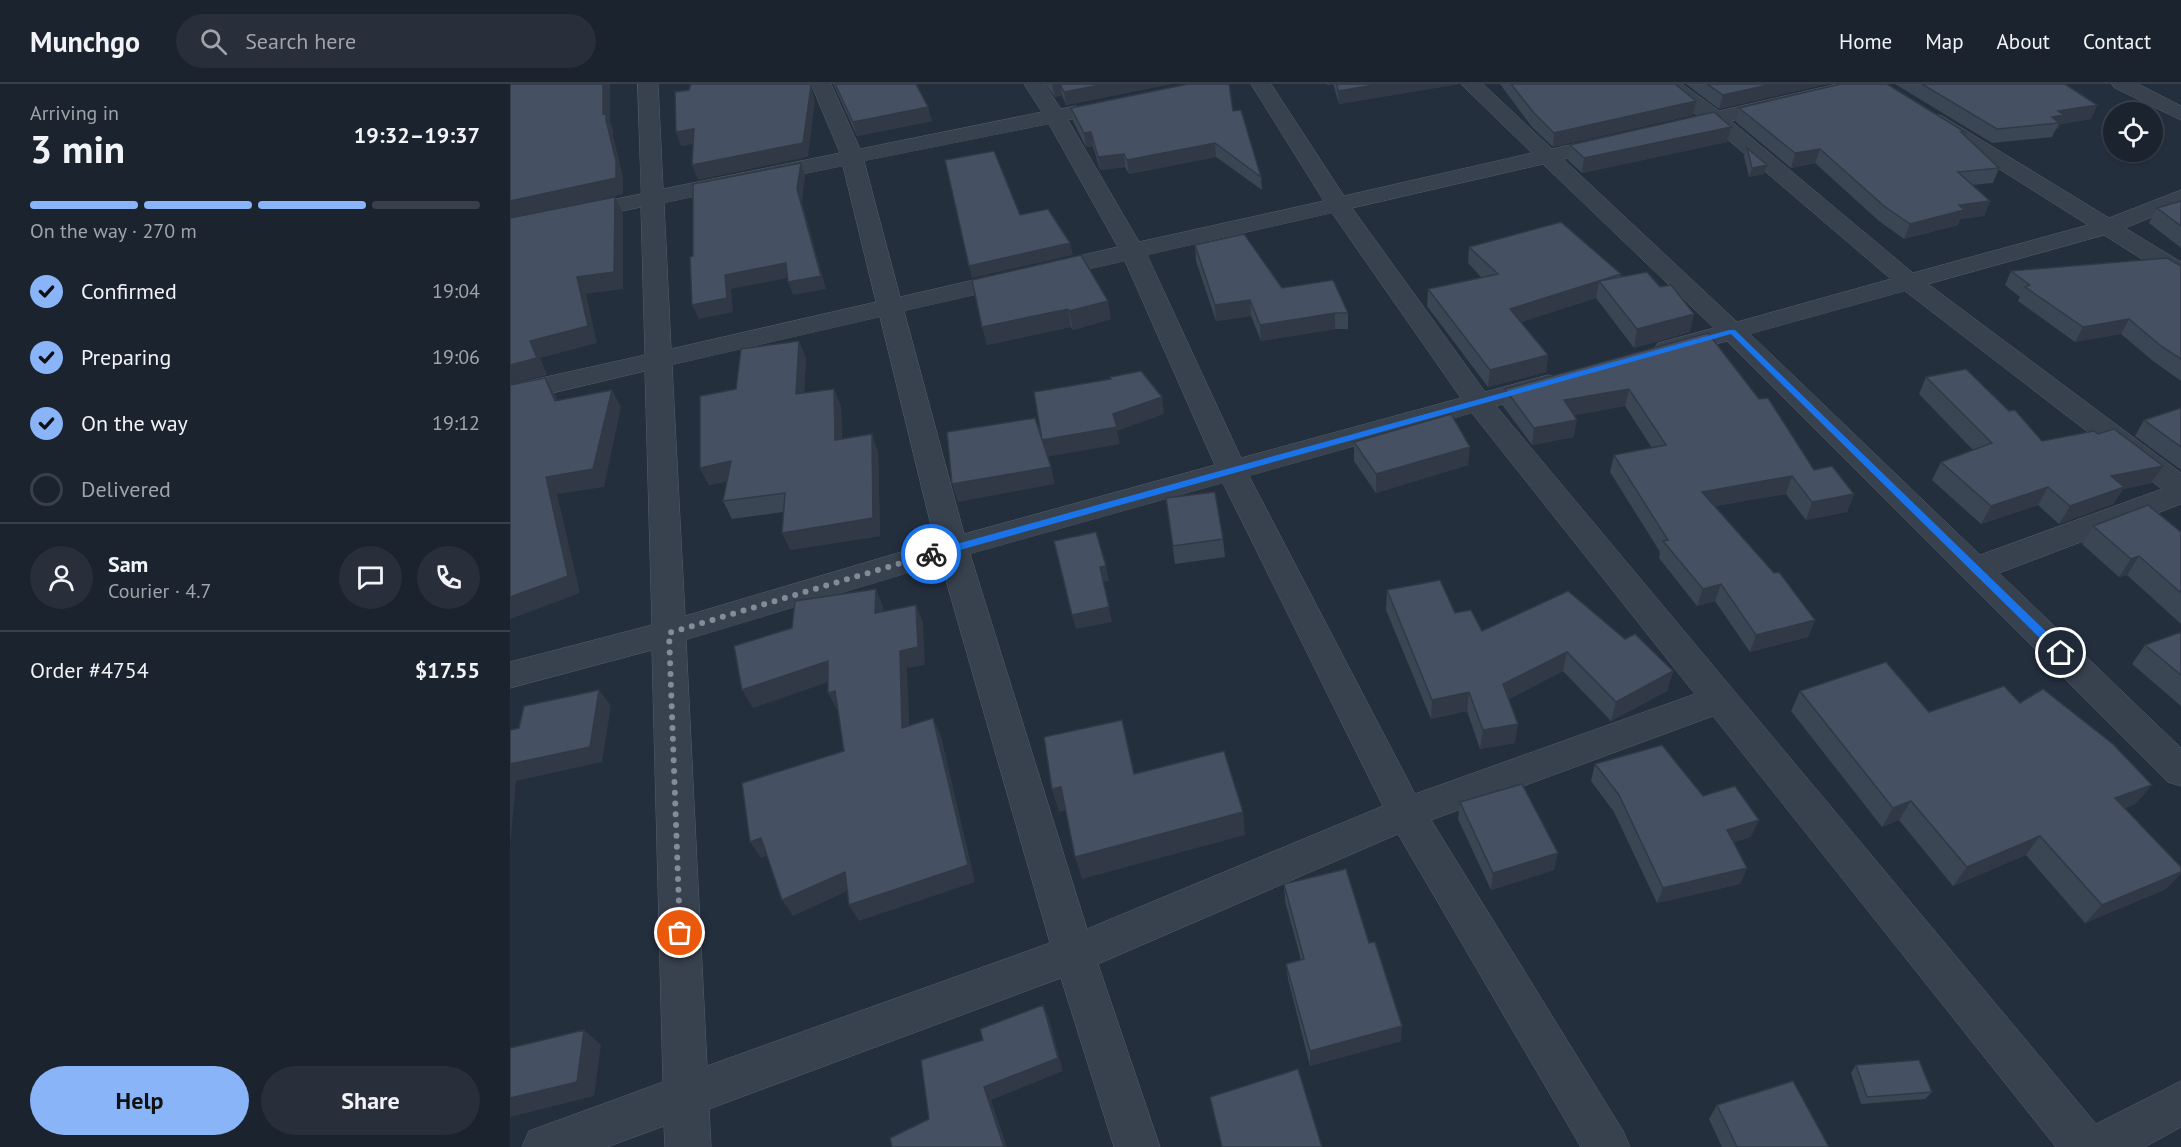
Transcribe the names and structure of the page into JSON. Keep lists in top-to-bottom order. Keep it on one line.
{"page":{"header":"Munchgo","search":"Search here","nav":["Home","Map","About","Contact"],"heading":["3 min","Arriving in","19:32–19:37"],"panel":["Sam","Courier · 4.7","Order #4754","$17.55"],"bar":"On the way · 270 m","list":[["Confirmed","19:04"],["Preparing","19:06"],["On the way","19:12"],"Delivered"],"buttons":["Help","Share"]}}
